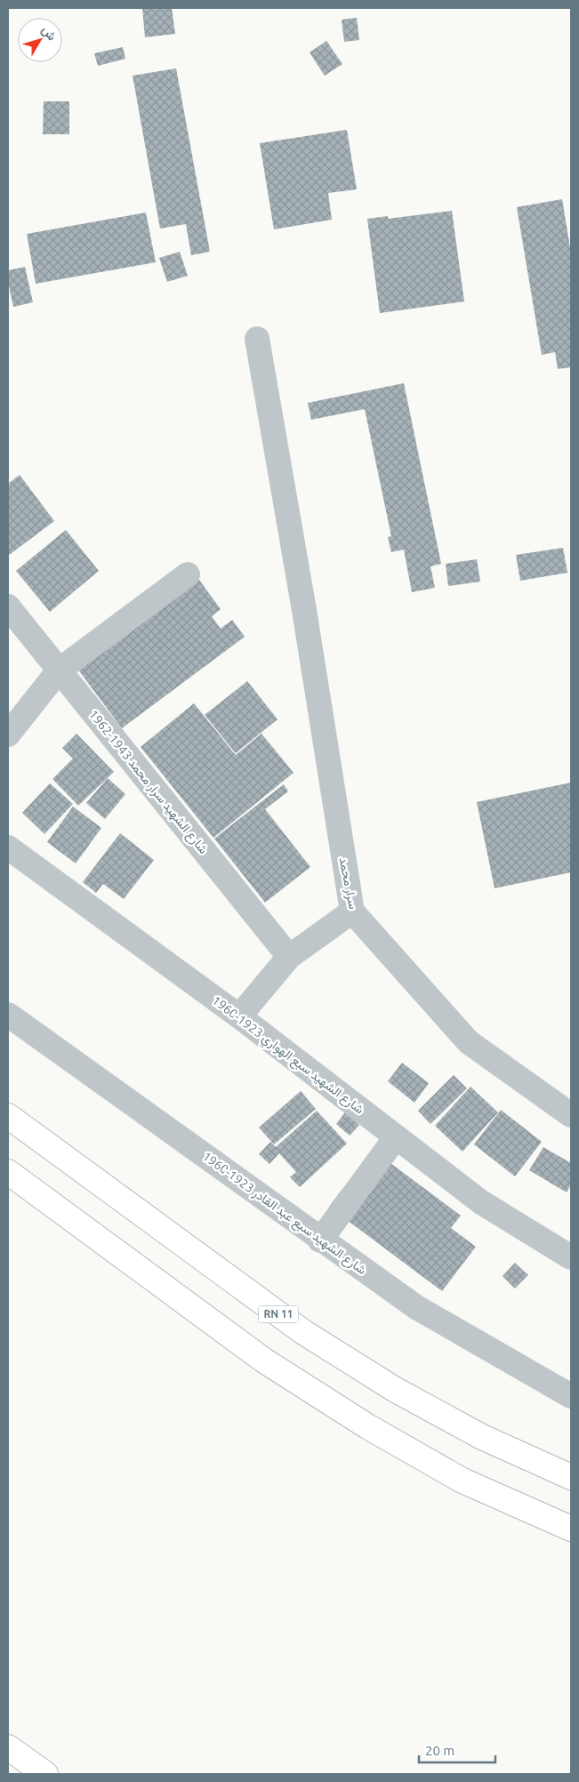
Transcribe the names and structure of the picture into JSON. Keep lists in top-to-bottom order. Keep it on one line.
{"streets":{"main road":["RN 11"],"street":["شارع الشهيد سرار محمد 1943-1962","سرار محمد","شارع الشهيد سبع الهواري 1923-1960","شارع الشهيد سبع عبد القادر 1923-1960"]},"scale_bar":"20 m","north":"top right"}
